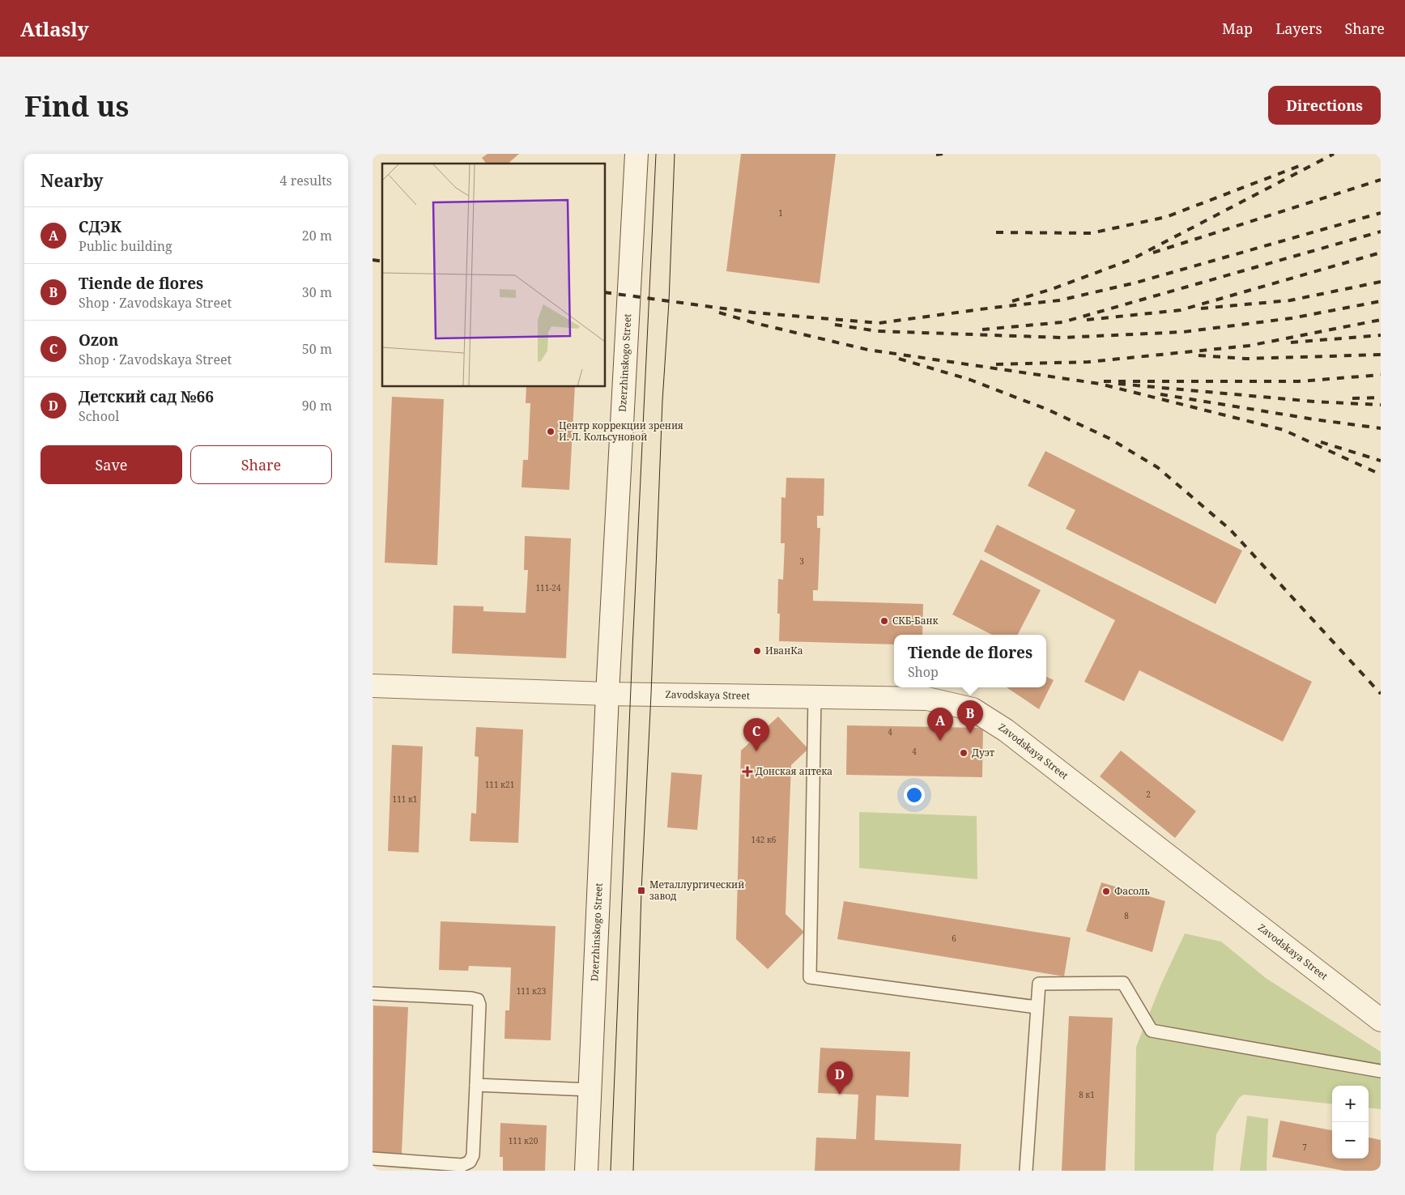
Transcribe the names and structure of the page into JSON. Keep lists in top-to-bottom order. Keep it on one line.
{"streets":{"street":["Dzerzhinskogo Street","Zavodskaya Street"]},"crossings":[["Dzerzhinskogo Street","Zavodskaya Street"]],"places":{"other":["Центр коррекции зрения И. Л. Кольсуновой","СКБ-Банк","ИванКа","Дуэт","Фасоль"],"health":["Донская аптека"],"transit":["Металлургический завод"]},"house_numbers":["1","3","111-24","4","4","111 к21","2","111 к1","142 к6","8","6","111 к23","8 к1","111 к20","7"],"page":{"header":"Atlasly","nav":["Map","Layers","Share"],"buttons":["Directions",["Save","Share"]],"title":"Find us","heading":["Nearby","4 results"],"list":[{"mark":"A","name":"СДЭК","note":"Public building","value":"20 m"},{"mark":"B","name":"Tiende de flores","note":"Shop · Zavodskaya Street","value":"30 m"},{"mark":"C","name":"Ozon","note":"Shop · Zavodskaya Street","value":"50 m"},{"mark":"D","name":"Детский сад №66","note":"School","value":"90 m"}],"popup":["Tiende de flores","Shop"],"pins":["B","A","C","D"],"map_buttons":["+","−"]}}
